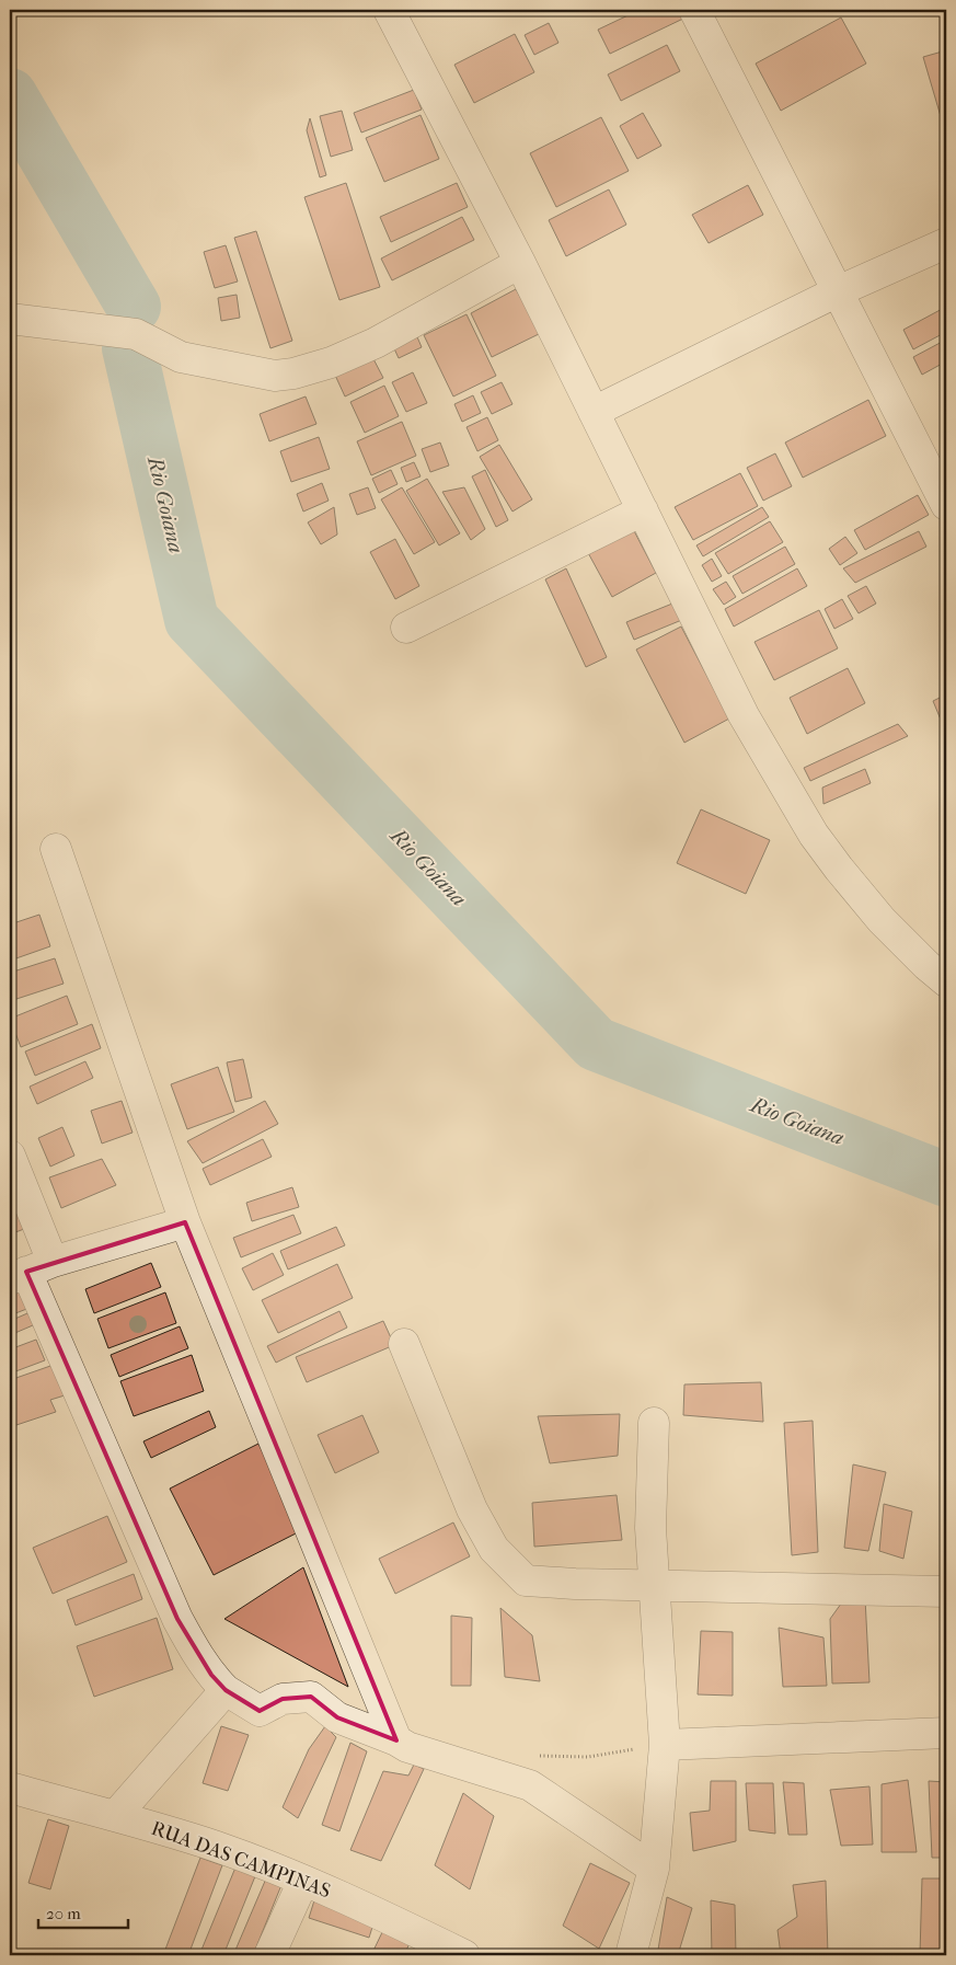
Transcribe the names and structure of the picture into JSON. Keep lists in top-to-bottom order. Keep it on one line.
{"streets":{"street":["RUA DAS CAMPINAS"]},"water":["Rio Goiana"],"scale_bar":"20 m"}
